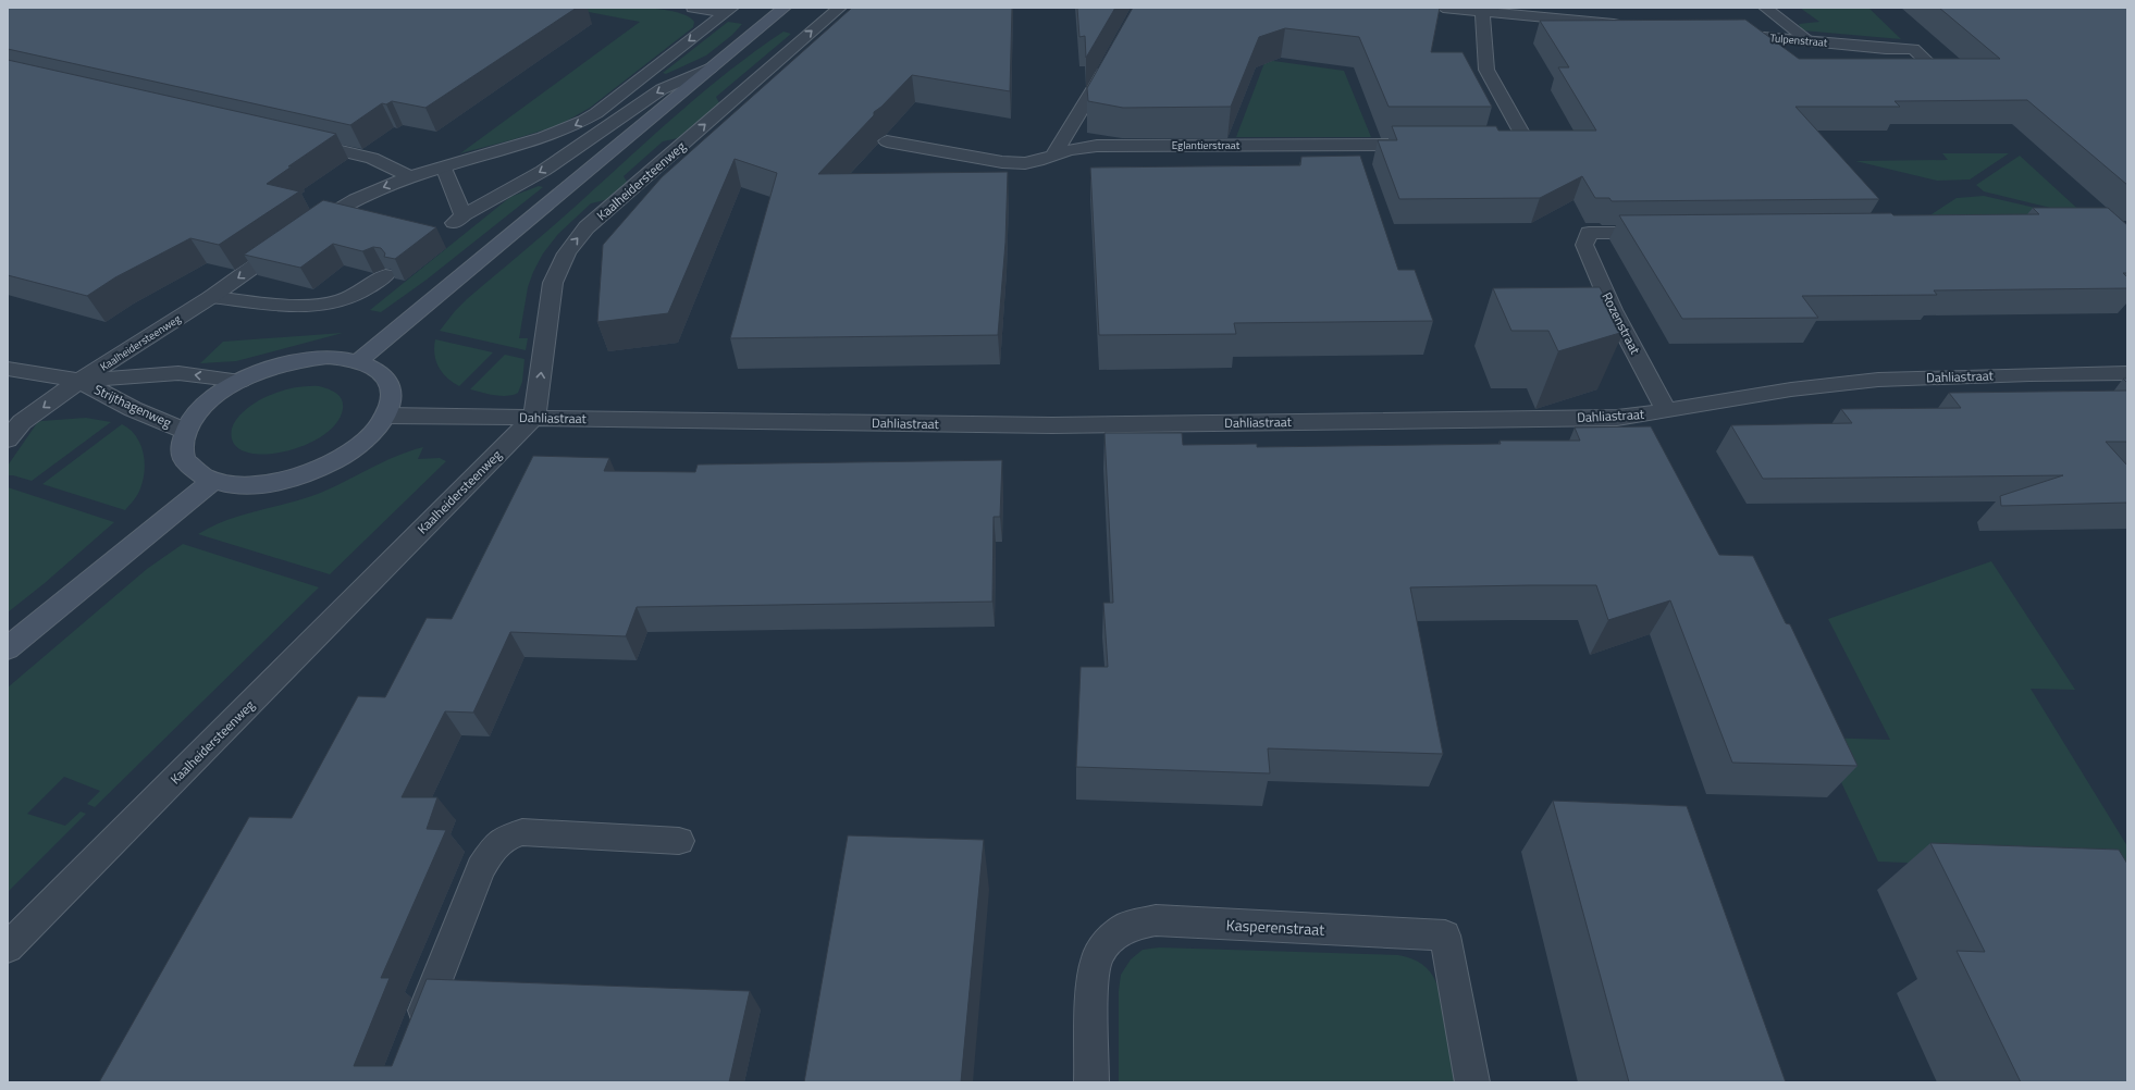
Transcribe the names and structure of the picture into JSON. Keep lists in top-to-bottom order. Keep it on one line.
{"streets":{"street":["Tulpenstraat","Eglantierstraat","Kaalheidersteenweg","Rozenstraat","Dahliastraat","Strijthagenweg","Kasperenstraat"]},"crossings":[["Kaalheidersteenweg","Dahliastraat"],["Kaalheidersteenweg","Strijthagenweg"],["Rozenstraat","Dahliastraat"]]}
